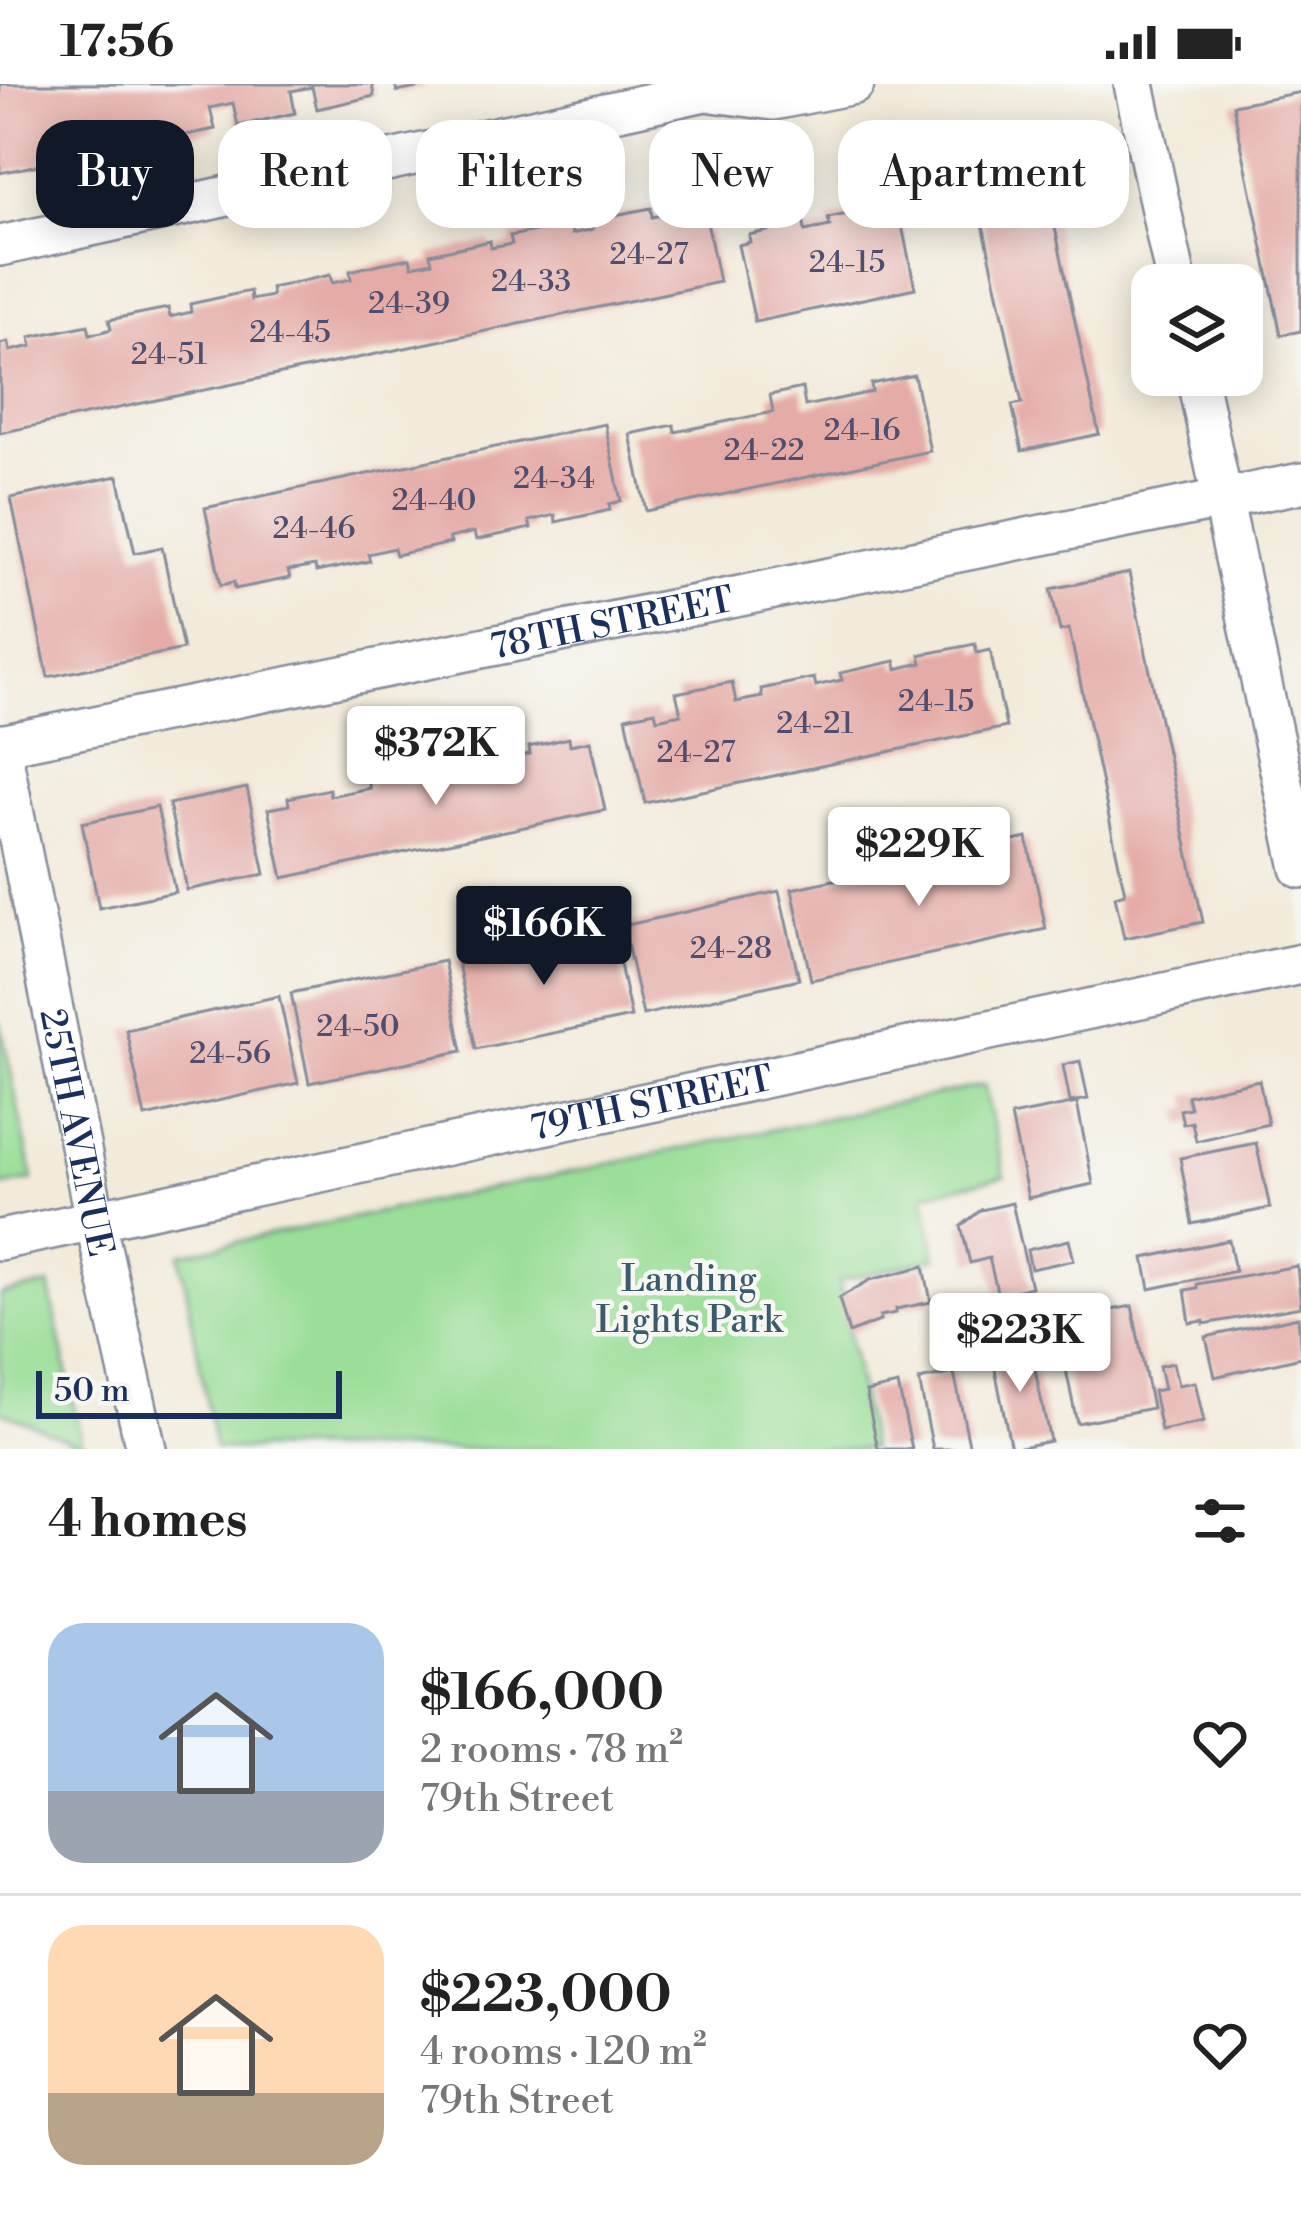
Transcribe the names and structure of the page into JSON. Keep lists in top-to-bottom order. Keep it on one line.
{"streets":{"street":["78TH STREET","79TH STREET","25TH AVENUE"]},"crossings":[["78TH STREET","25TH AVENUE"],["79TH STREET","25TH AVENUE"]],"parks":["Landing Lights Park"],"house_numbers":["24-27","24-15","24-33","24-39","24-45","24-51","24-16","24-22","24-34","24-40","24-46","24-15","24-21","24-27","24-28","24-50","24-56"],"scale_bar":"50 m","page":{"status":"17:56","chip":["Buy","Rent","Filters","New","Apartment"],"price":["$372K","$229K","$166K","$223K"],"scale":"50 m","heading":"4 homes","list":[{"name":"$166,000","note":"2 rooms · 78 m² · 79th Street"},{"name":"$223,000","note":"4 rooms · 120 m² · 79th Street"}]}}
